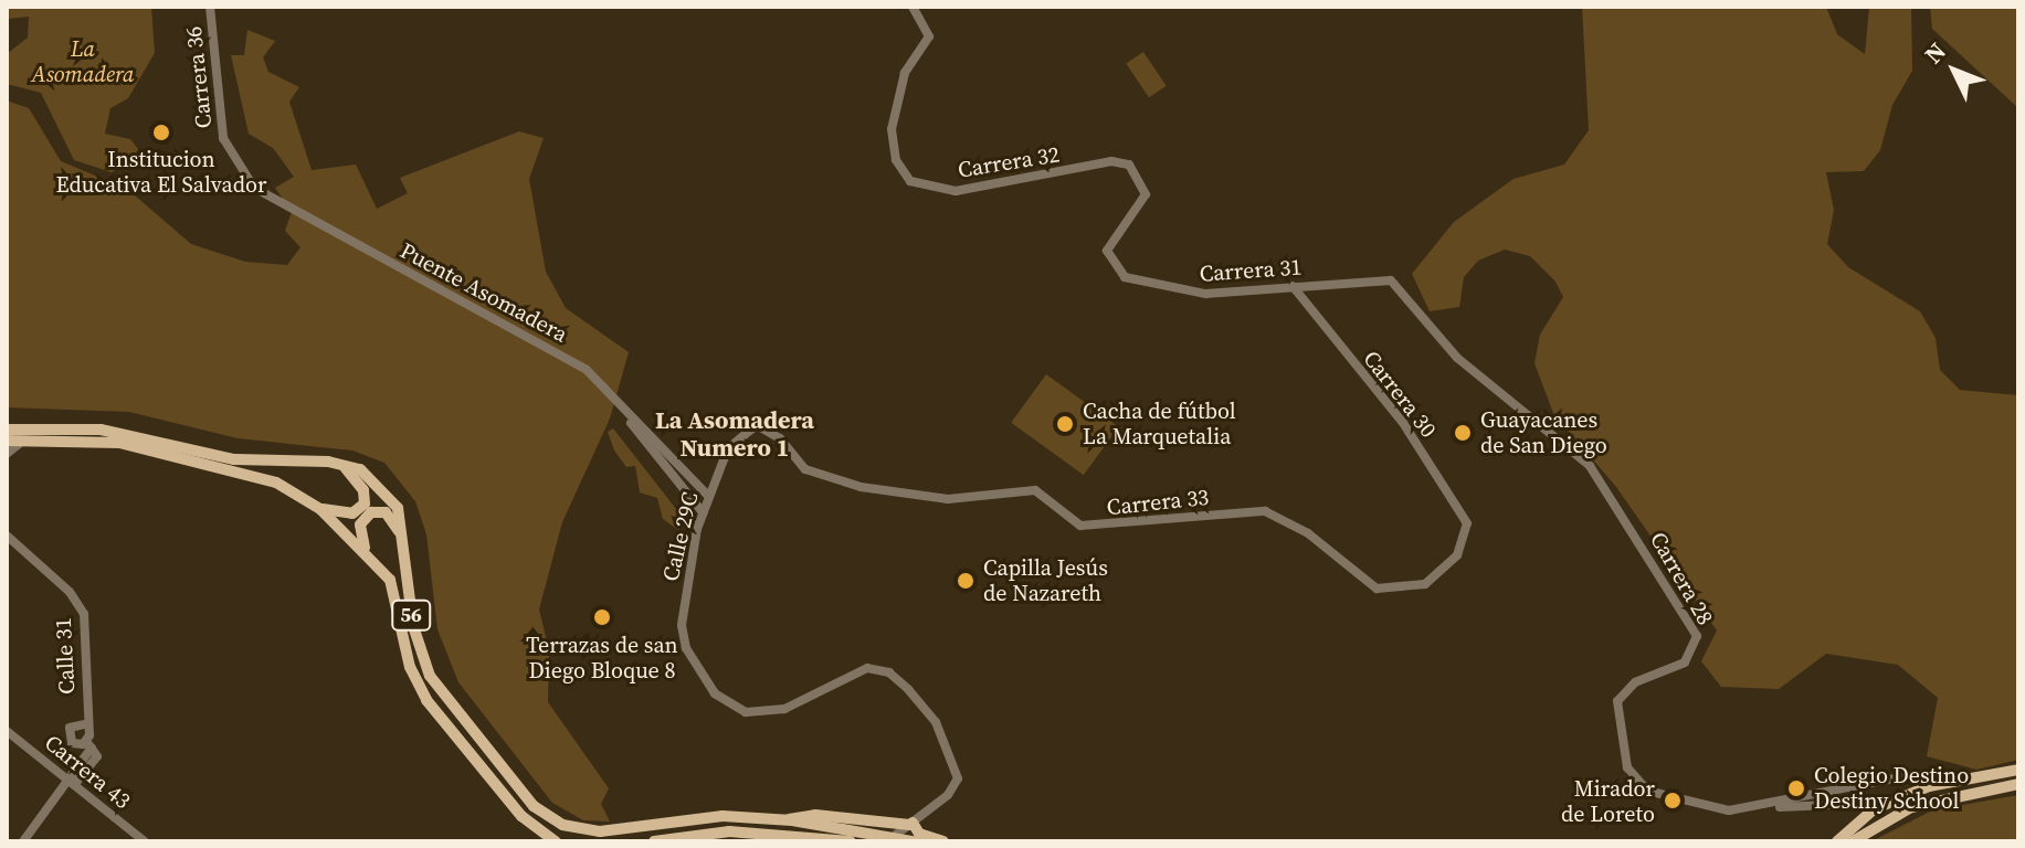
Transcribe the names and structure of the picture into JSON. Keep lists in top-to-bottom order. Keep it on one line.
{"streets":{"main road":["56"],"street":["Carrera 36","Carrera 32","Carrera 31","Puente Asomadera","Carrera 30","Carrera 33","Calle 29C","Carrera 28","Calle 31","Carrera 43"]},"crossings":[["Carrera 36","Puente Asomadera"],["Carrera 32","Carrera 31"],["Carrera 31","Carrera 30"],["Carrera 31","Carrera 28"],["Carrera 30","Carrera 33"],["Carrera 33","Calle 29C"]],"districts":["La Asomadera Numero 1"],"parks":["La Asomadera"],"places":["Institucion Educativa El Salvador","Cacha de fútbol La Marquetalia","Guayacanes de San Diego","Capilla Jesús de Nazareth","Terrazas de san Diego Bloque 8","Colegio Destino Destiny School","Mirador de Loreto"],"north":"top left"}
